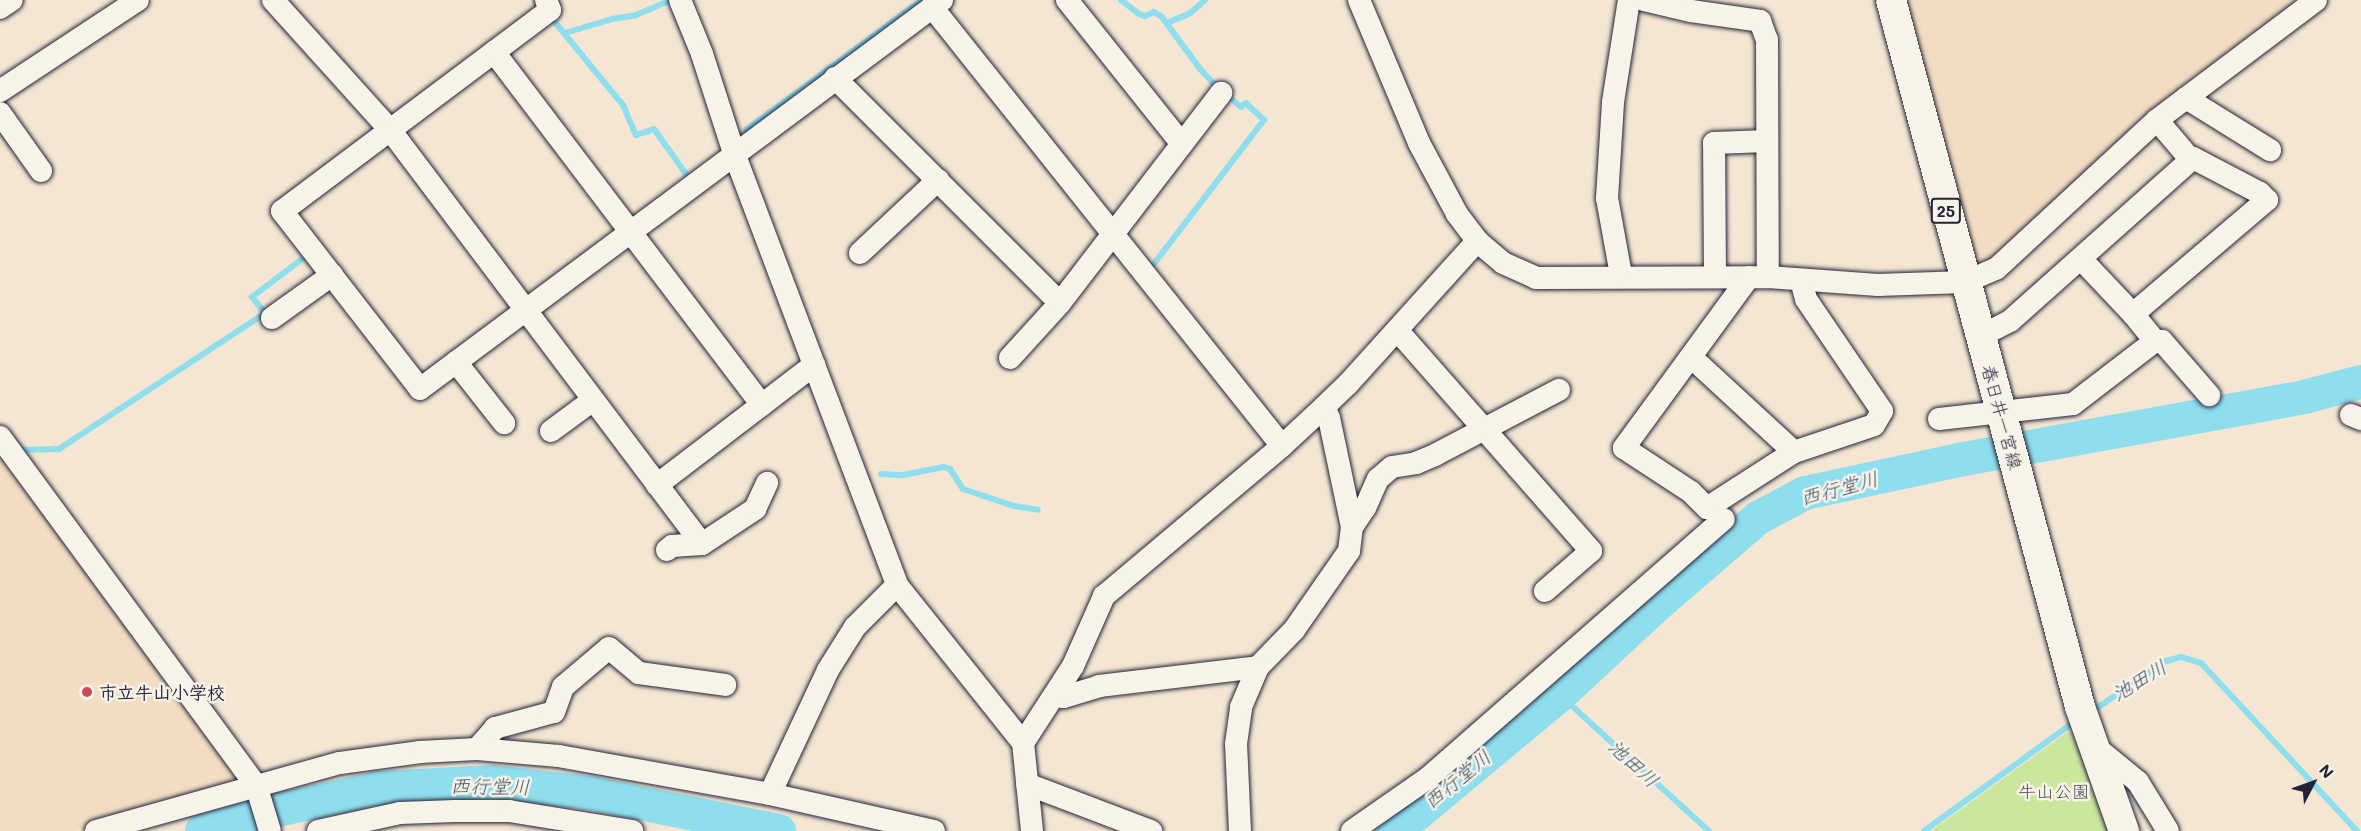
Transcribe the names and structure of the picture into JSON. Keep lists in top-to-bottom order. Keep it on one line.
{"streets":{"main road":["25","春日井一宮線"]},"water":["西行堂川","池田川"],"parks":["牛山公園"],"places":["市立牛山小学校"],"north":"top right"}
